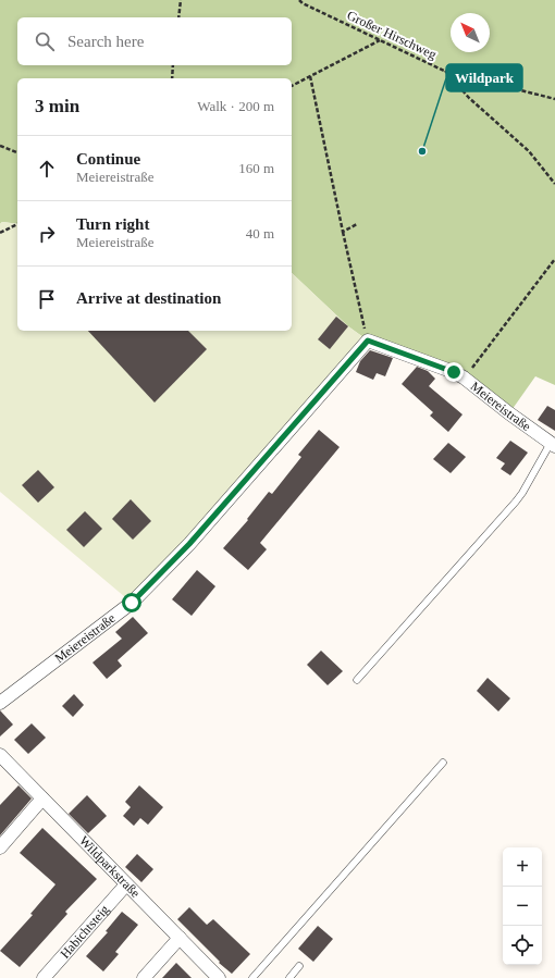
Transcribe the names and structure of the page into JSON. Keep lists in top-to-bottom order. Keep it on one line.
{"streets":{"street":["Meiereistraße","Wildparkstraße","Habichtsteig"],"path":["Großer Hirschweg"]},"crossings":[["Wildparkstraße","Habichtsteig"]],"places":["Wildpark"],"north":"top left","page":{"search":"Search here","heading":["3 min","Walk · 200 m"],"list":[["Continue","Meiereistraße","160 m"],["Turn right","Meiereistraße","40 m"],"Arrive at destination"],"map_buttons":["+","−"]}}
